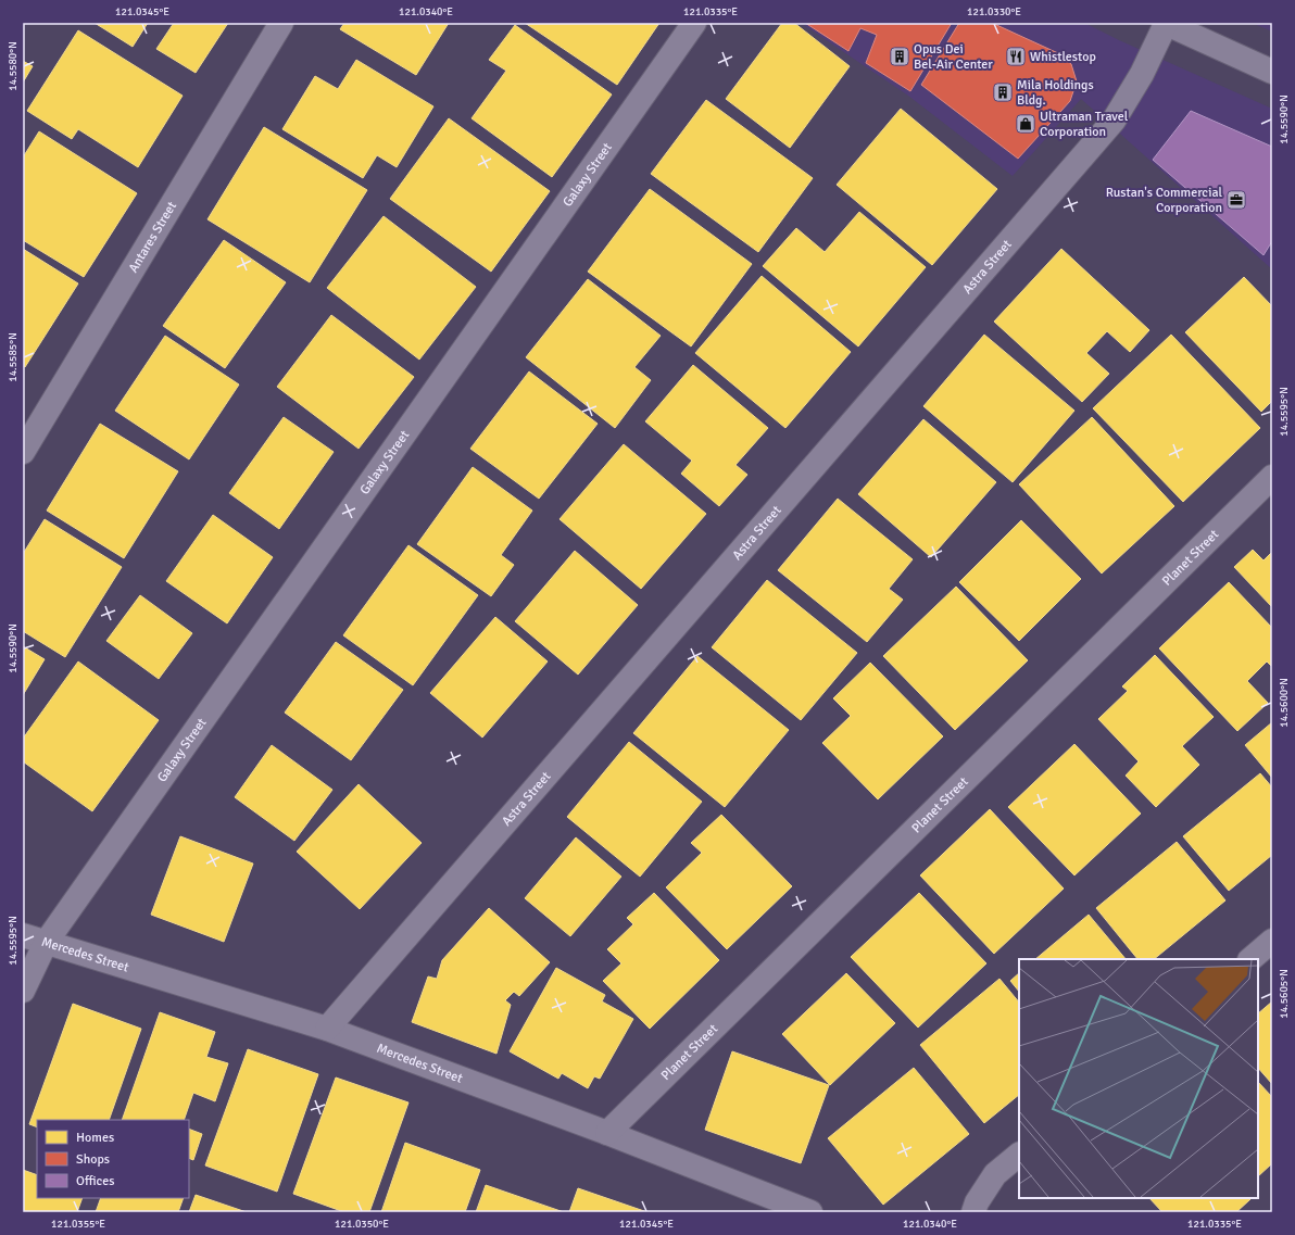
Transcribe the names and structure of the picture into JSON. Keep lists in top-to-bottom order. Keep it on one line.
{"streets":{"street":["Galaxy Street","Antares Street","Astra Street","Planet Street","Mercedes Street"]},"crossings":[["Galaxy Street","Mercedes Street"],["Astra Street","Mercedes Street"],["Planet Street","Mercedes Street"]],"places":{"building":["Opus Dei Bel-Air Center","Mila Holdings Bldg."],"restaurant":["Whistlestop"],"shop":["Ultraman Travel Corporation"],"office":["Rustan's Commercial Corporation"]},"legend":["Homes","Shops","Offices"],"coordinates":["121.0345°E","121.0340°E","121.0335°E","121.0330°E","14.5580°N","14.5590°N","14.5585°N","14.5595°N","14.5600°N","14.5605°N","121.0355°E","121.0350°E"]}
